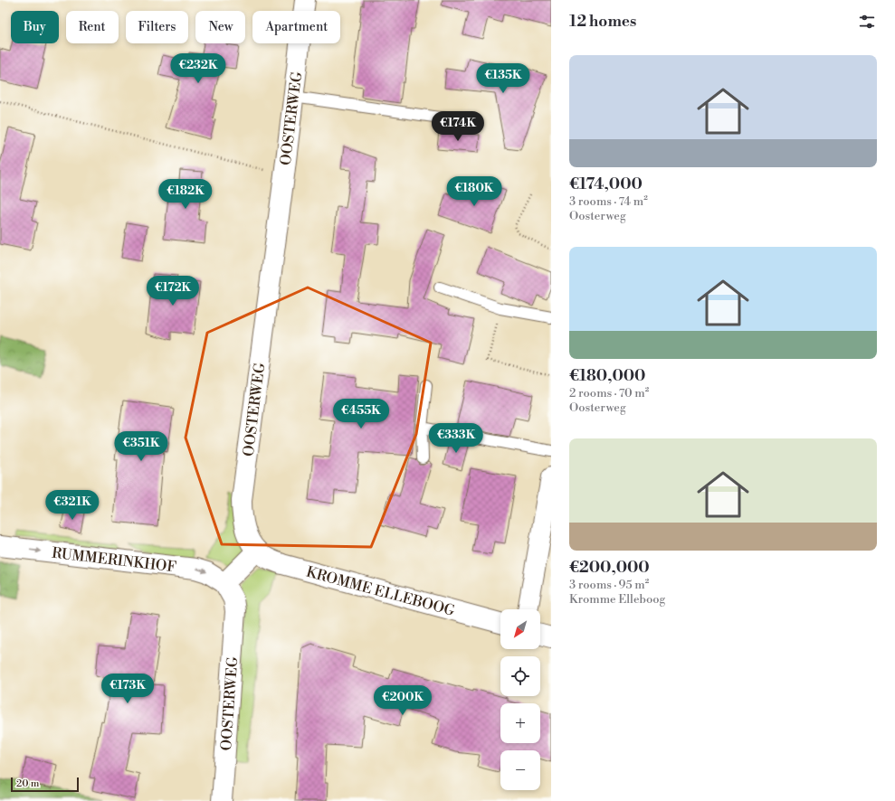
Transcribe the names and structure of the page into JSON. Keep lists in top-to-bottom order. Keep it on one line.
{"streets":{"street":["OOSTERWEG","RUMMERINKHOF","KROMME ELLEBOOG"]},"crossings":[["OOSTERWEG","RUMMERINKHOF"],["OOSTERWEG","KROMME ELLEBOOG"]],"one_way":["RUMMERINKHOF"],"scale_bar":"20 m","north":"bottom left","page":{"heading":"12 homes","chip":["Buy","Rent","Filters","New","Apartment"],"list":[{"name":"€174,000","note":"3 rooms · 74 m² · Oosterweg"},{"name":"€180,000","note":"2 rooms · 70 m² · Oosterweg"},{"name":"€200,000","note":"3 rooms · 95 m² · Kromme Elleboog"}],"price":["€232K","€135K","€174K","€180K","€182K","€172K","€455K","€333K","€351K","€321K","€173K","€200K"],"map_buttons":["+","−"],"scale":"20 m"}}
